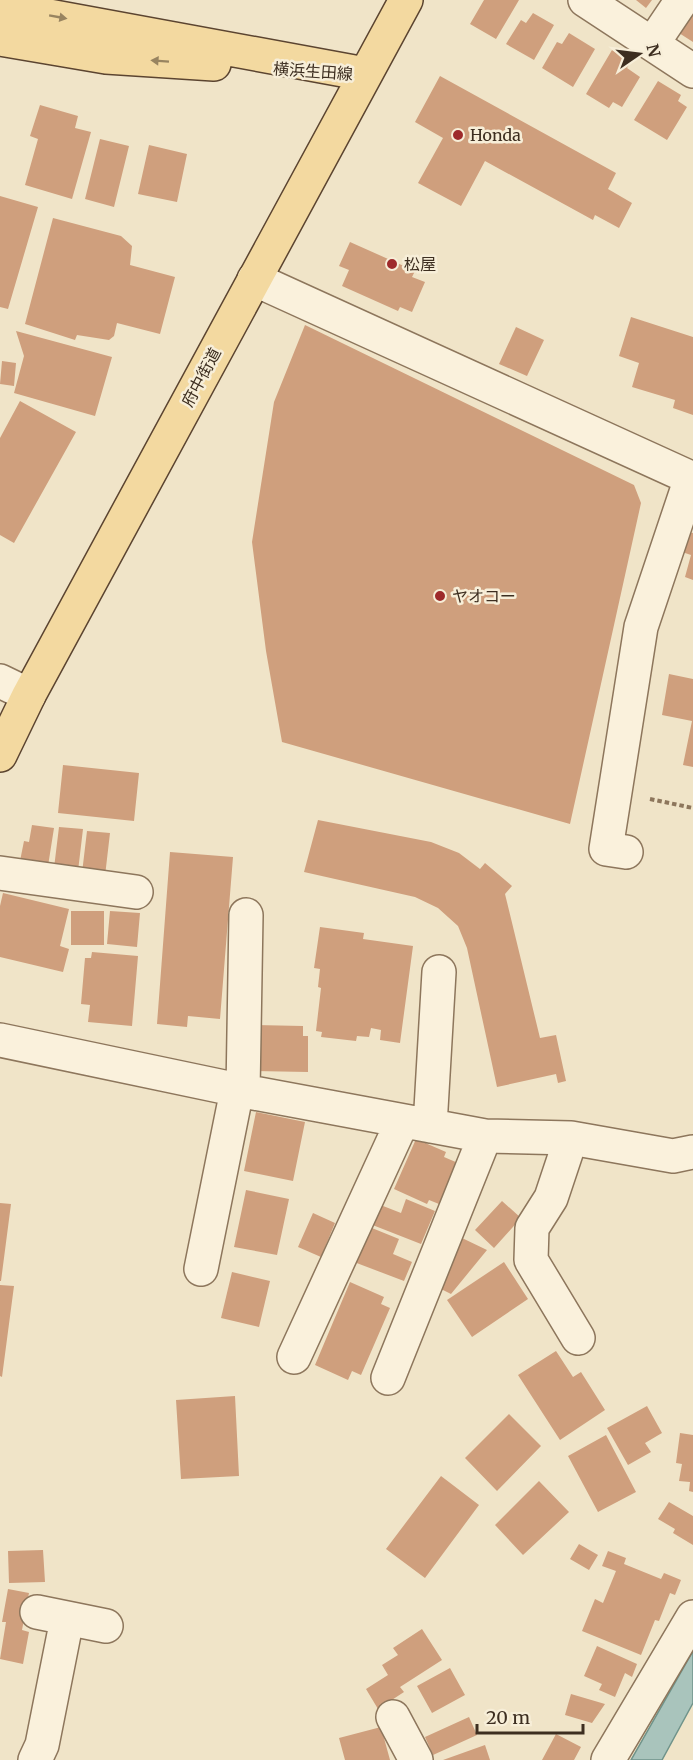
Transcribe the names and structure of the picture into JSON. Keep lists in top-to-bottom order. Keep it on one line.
{"streets":{"main road":["横浜生田線","府中街道"]},"crossings":[["横浜生田線","府中街道"]],"places":["Honda","松屋","ヤオコー"],"scale_bar":"20 m","north":"right"}
